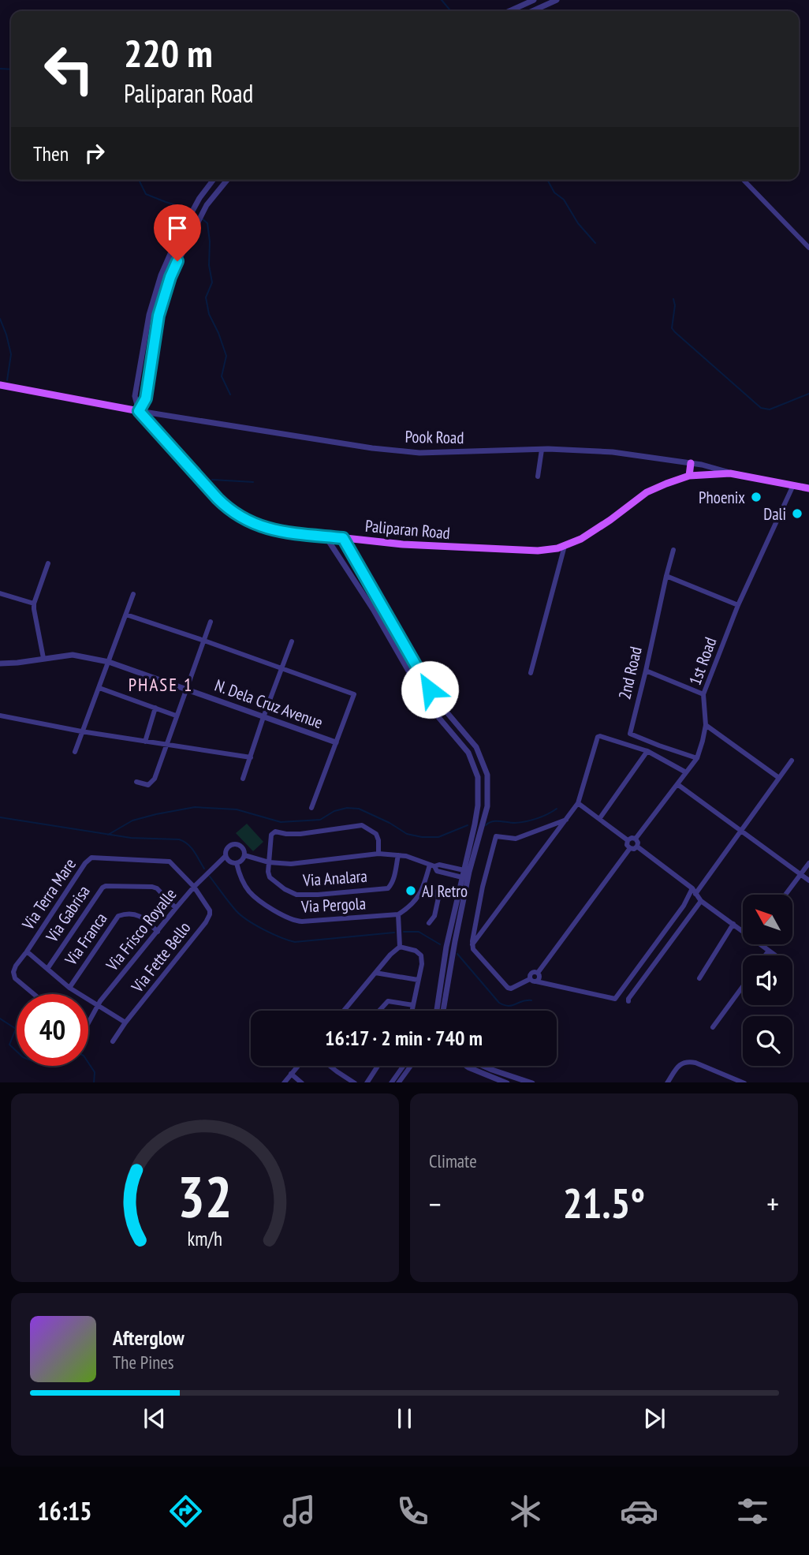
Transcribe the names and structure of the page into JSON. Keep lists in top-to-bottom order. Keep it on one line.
{"streets":{"main road":["Paliparan Road"],"street":["Pook Road","1st Road","2nd Road","N. Dela Cruz Avenue","Via Analara","Via Terra Mare","Via Pergola","Via Gabrisa","Via Frisco Royalle","Via Franca","Via Fette Bello"]},"crossings":[["Pook Road","Paliparan Road"],["Paliparan Road","1st Road"],["1st Road","2nd Road"],["Via Terra Mare","Via Frisco Royalle"],["Via Terra Mare","Via Fette Bello"],["Via Pergola","Via Frisco Royalle"],["Via Gabrisa","Via Frisco Royalle"],["Via Frisco Royalle","Via Franca"],["Via Frisco Royalle","Via Fette Bello"]],"districts":["PHASE 1"],"places":["Phoenix","Dali","AJ Retro"],"north":"top left","page":{"turn":["220 m","Paliparan Road"],"then":"Then","limit":"40","trip":"16:17 · 2 min · 740 m","tile":"Climate","heat":["−","21.5°","+"],"song":["Afterglow","The Pines"],"tabs":"16:15","gauge":["32","km/h"]}}
